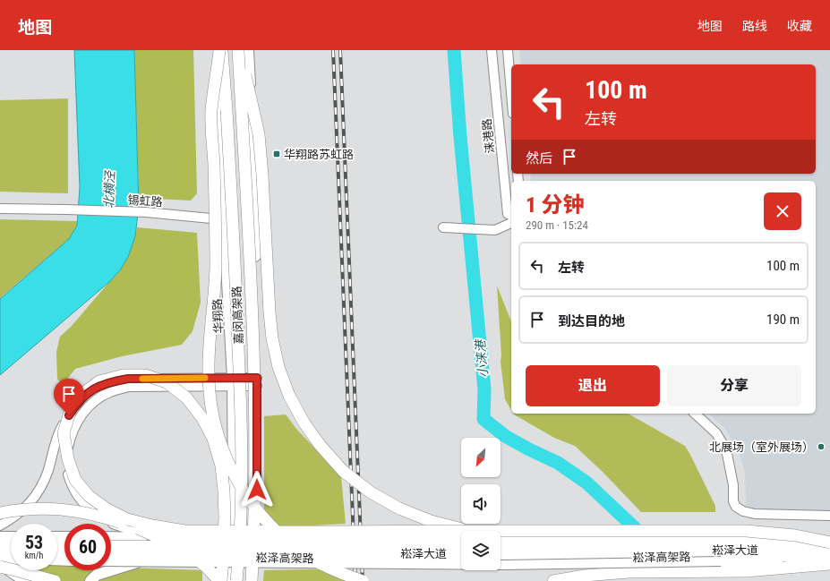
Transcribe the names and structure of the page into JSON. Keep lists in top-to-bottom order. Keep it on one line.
{"streets":{"highway":["嘉闵高架路","崧泽高架路"],"main road":["涞港路","锡虹路","华翔路","崧泽大道"]},"crossings":[["锡虹路","华翔路"]],"water":["北横泾","小涞港"],"places":{"transit":["华翔路苏虹路"],"other":["北展场（室外展场）"]},"north":"bottom left","page":{"header":"地图","nav":["地图","路线","收藏"],"turn":["100 m","左转"],"then":"然后","heading":["1 分钟","290 m · 15:24"],"list":[{"name":"左转","value":"100 m"},{"name":"到达目的地","value":"190 m"}],"buttons":["退出","分享"],"speed":"53 km/h","limit":"60"}}
